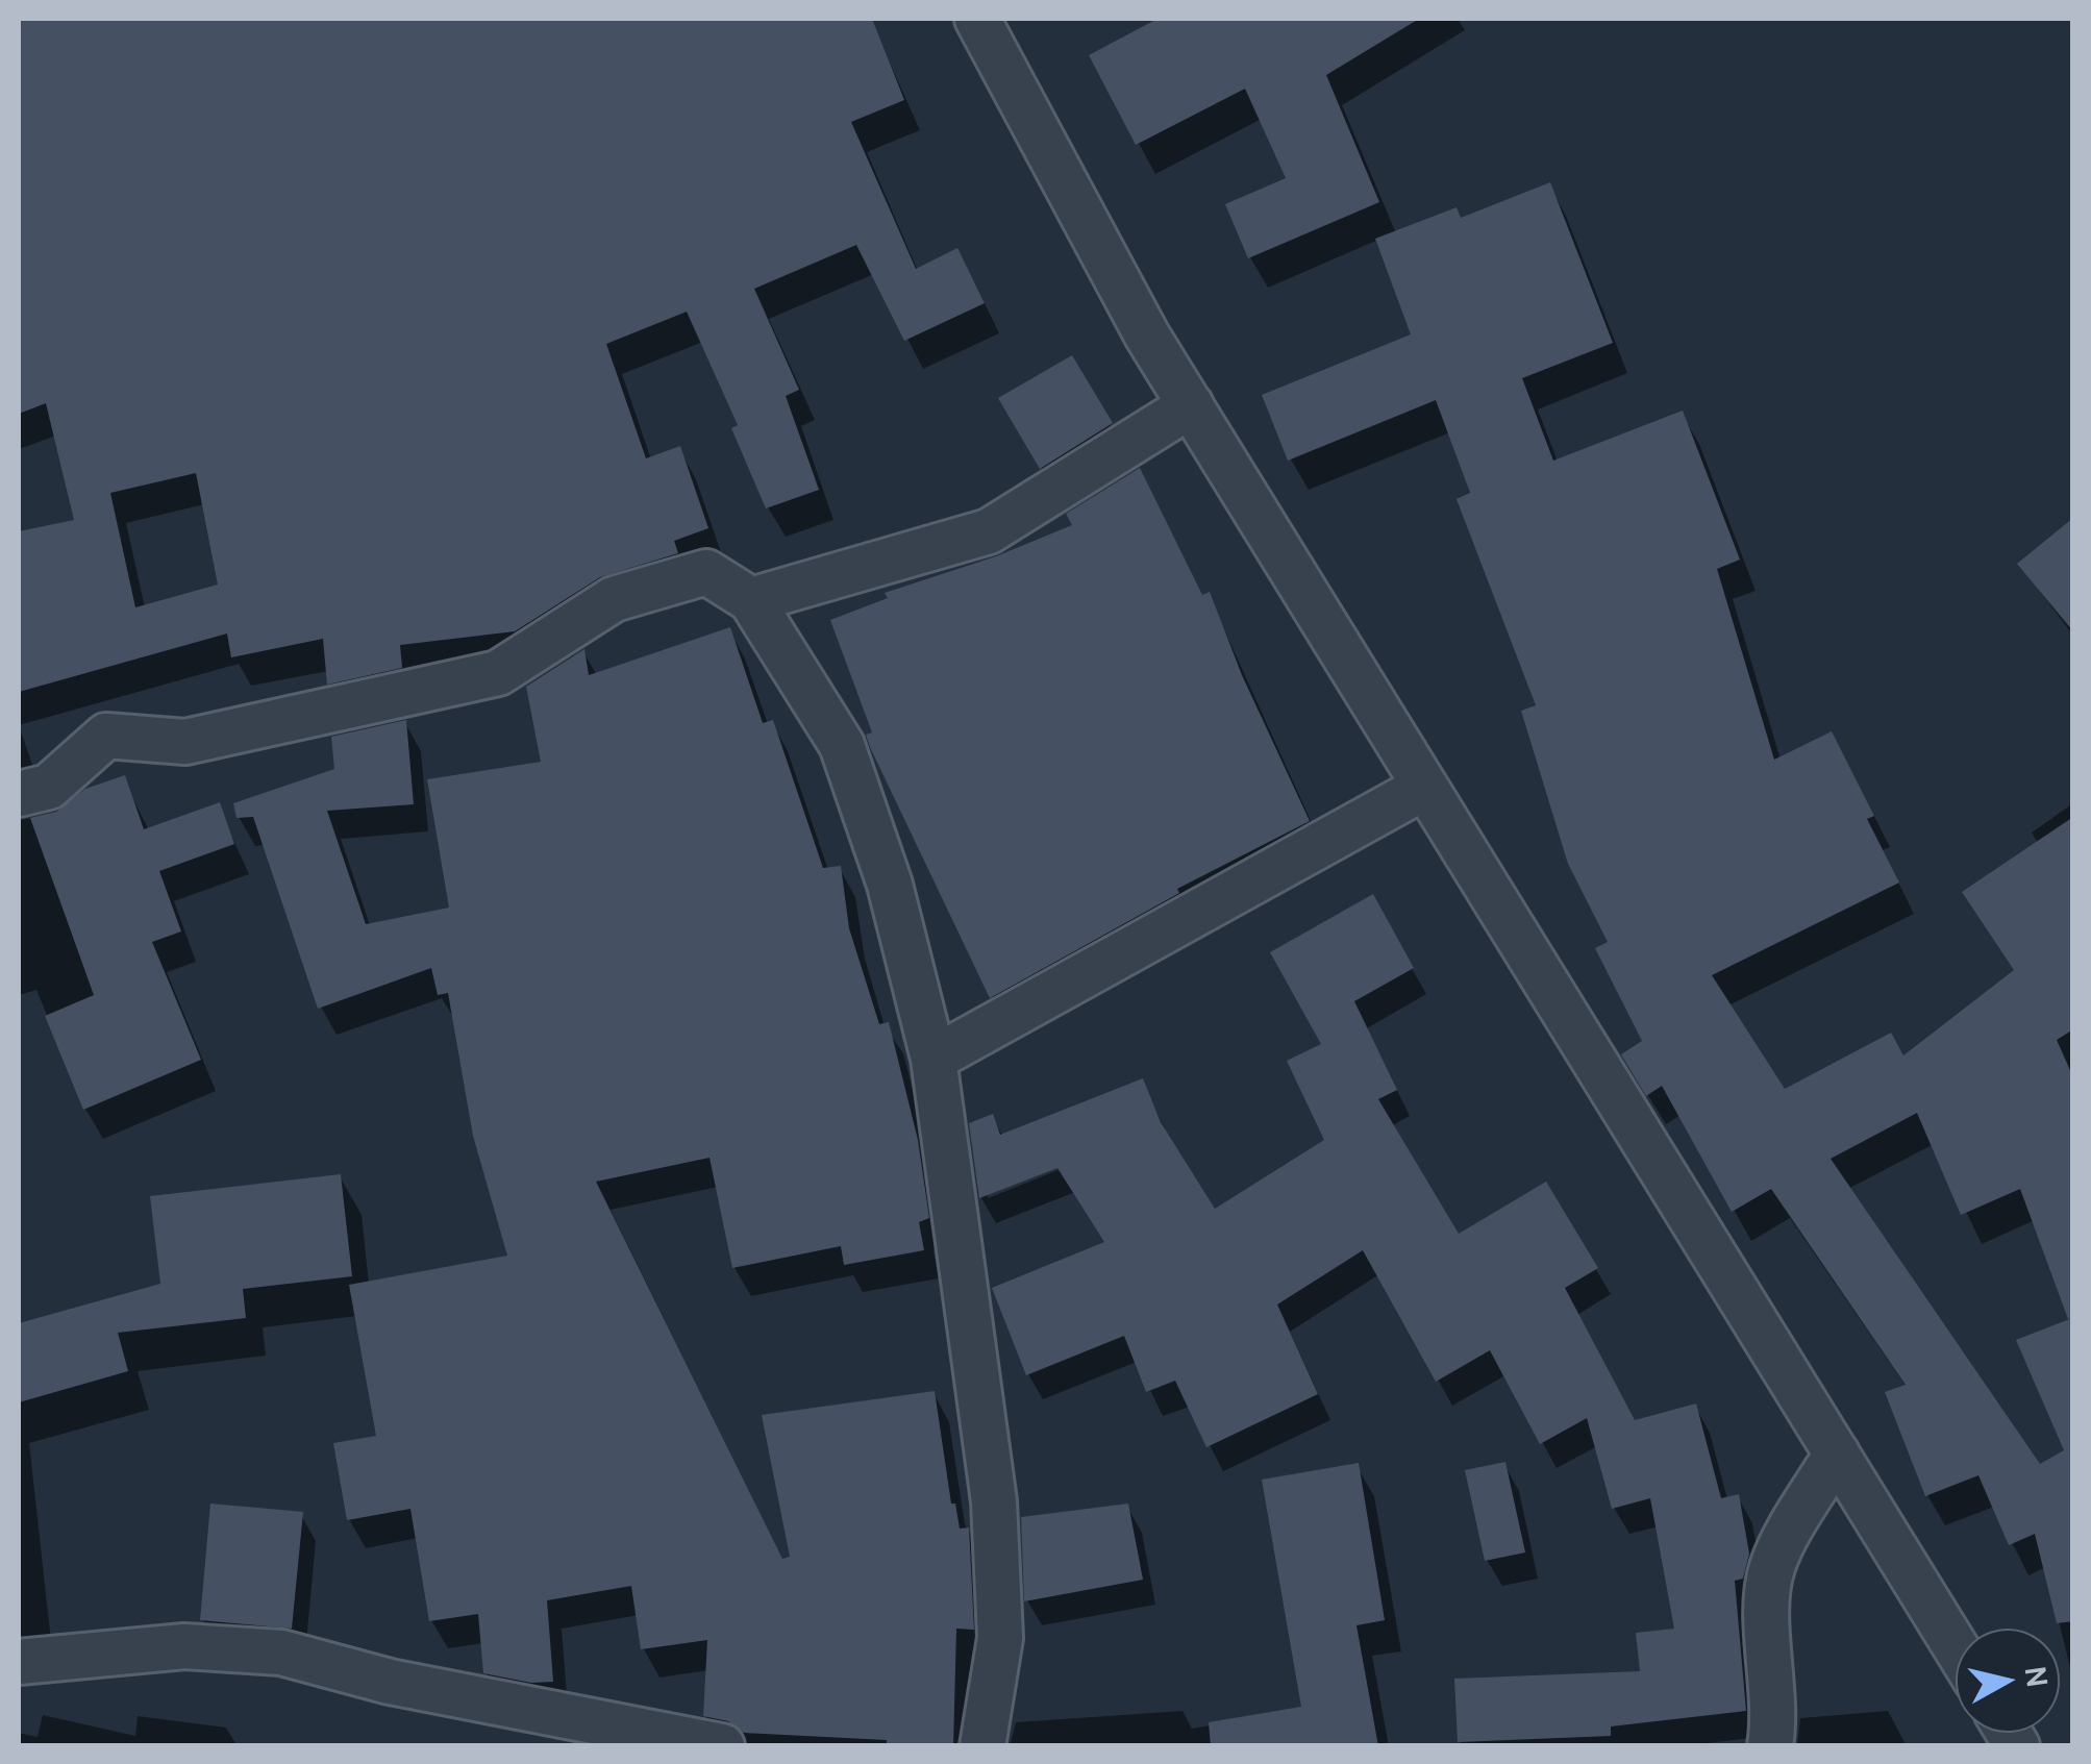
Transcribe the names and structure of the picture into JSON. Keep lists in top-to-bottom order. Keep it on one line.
{"north":"right"}
